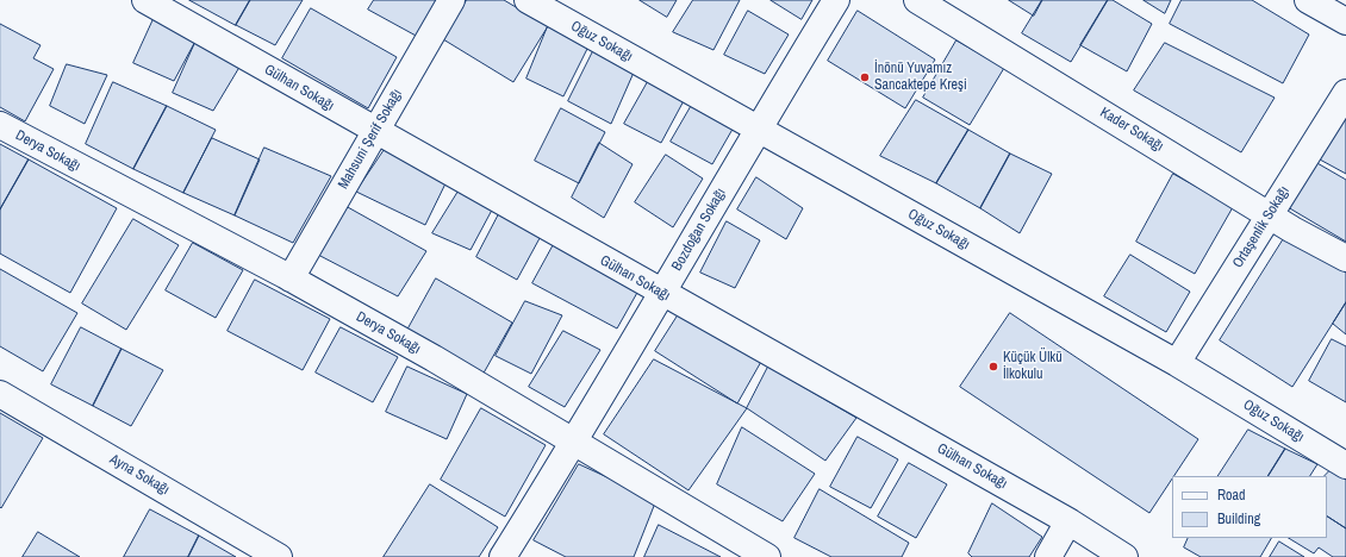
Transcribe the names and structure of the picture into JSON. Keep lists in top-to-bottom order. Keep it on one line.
{"streets":{"street":["Oğuz Sokağı","Gülhan Sokağı","Kader Sokağı","Mahsuni Şerif Sokağı","Derya Sokağı","Ortaşenlik Sokağı","Bozdoğan Sokağı","Ayna Sokağı"]},"crossings":[["Oğuz Sokağı","Ortaşenlik Sokağı"],["Oğuz Sokağı","Bozdoğan Sokağı"],["Gülhan Sokağı","Mahsuni Şerif Sokağı"],["Gülhan Sokağı","Bozdoğan Sokağı"],["Kader Sokağı","Ortaşenlik Sokağı"],["Mahsuni Şerif Sokağı","Derya Sokağı"],["Derya Sokağı","Bozdoğan Sokağı"]],"places":["İnönü Yuvamız Sancaktepe Kreşi","Küçük Ülkü İlkokulu"],"legend":["Road","Building"]}
